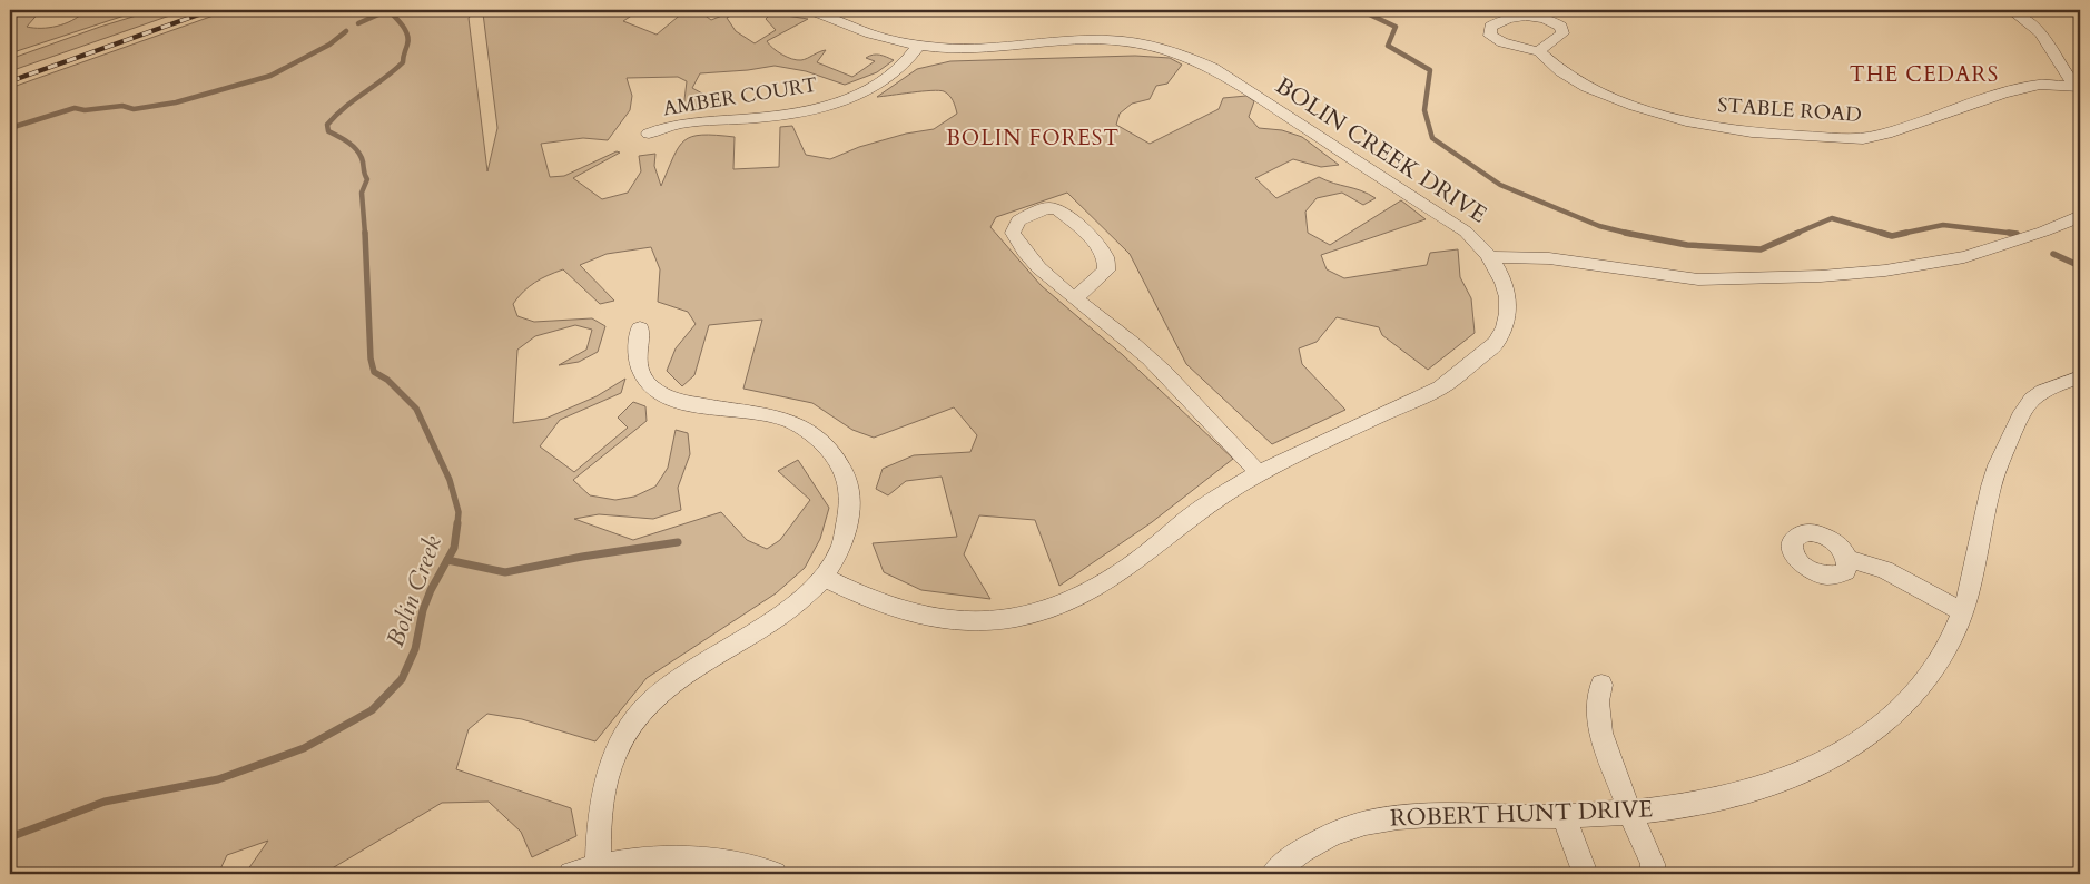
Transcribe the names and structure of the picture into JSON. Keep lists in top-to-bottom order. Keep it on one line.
{"streets":{"street":["AMBER COURT","STABLE ROAD","BOLIN CREEK DRIVE","ROBERT HUNT DRIVE"]},"crossings":[["AMBER COURT","BOLIN CREEK DRIVE"]],"districts":["THE CEDARS","BOLIN FOREST"],"water":["Bolin Creek"]}
